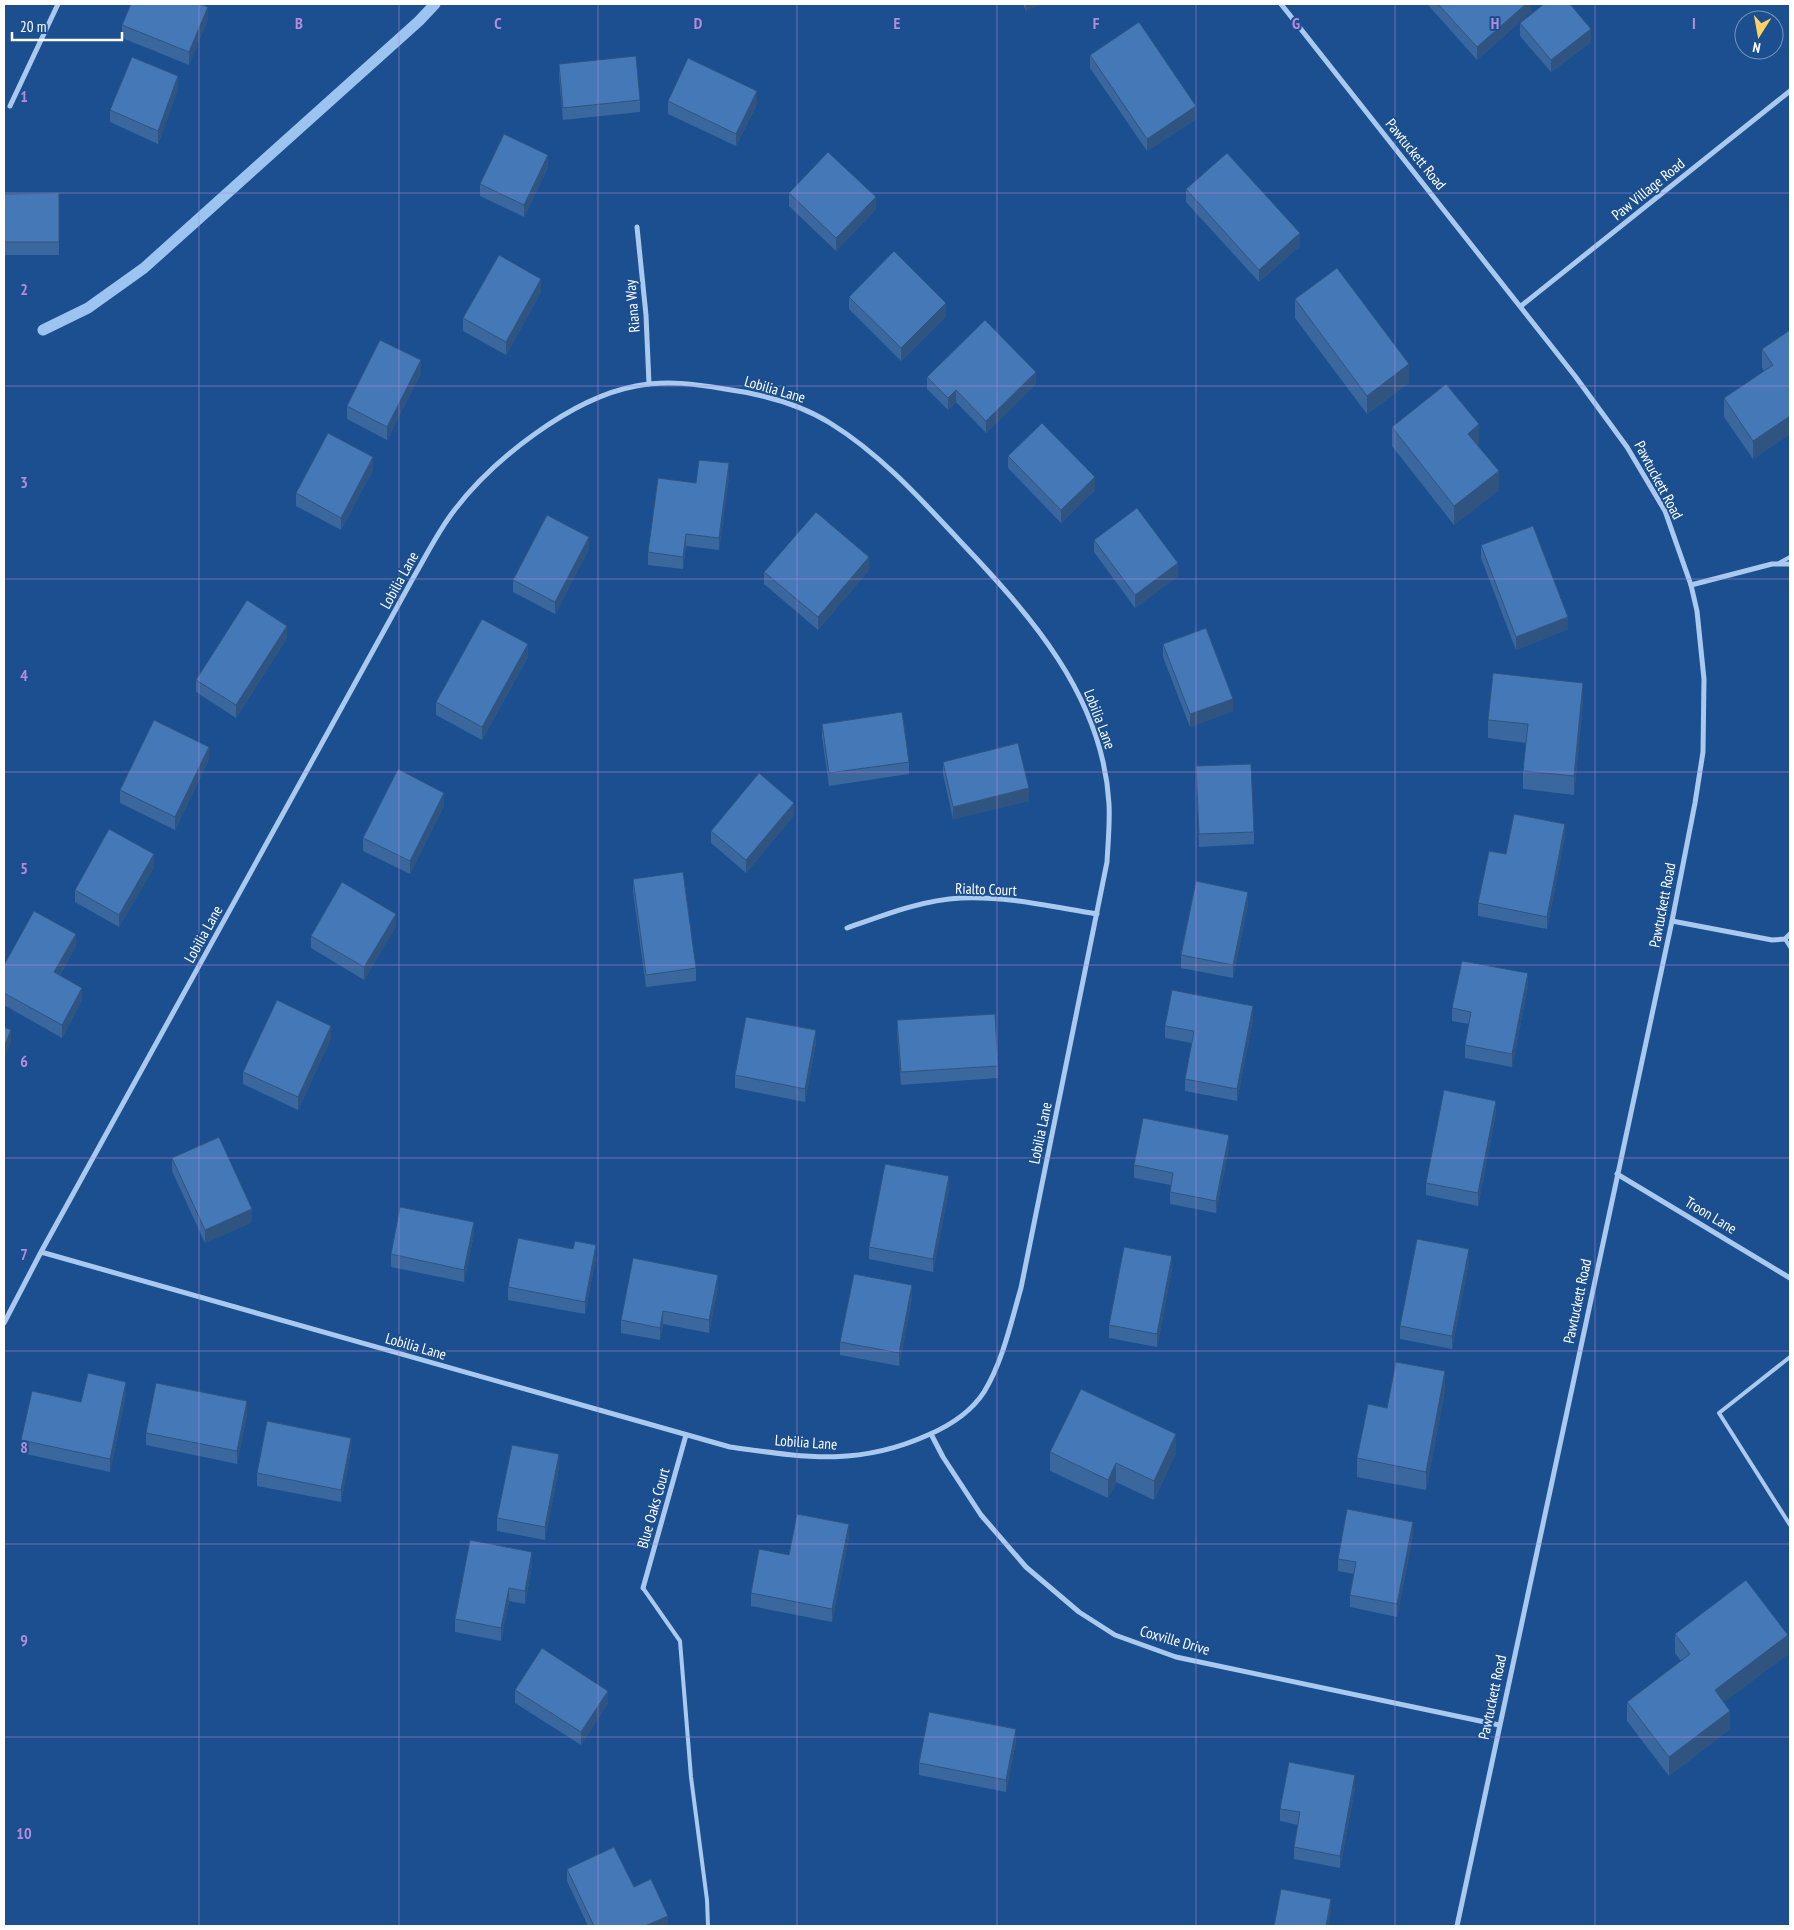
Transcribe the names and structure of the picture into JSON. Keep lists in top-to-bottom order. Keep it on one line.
{"streets":{"street":["Pawtuckett Road","Paw Village Road","Riana Way","Lobilia Lane","Rialto Court","Troon Lane","Blue Oaks Court","Coxville Drive"]},"crossings":[["Pawtuckett Road","Paw Village Road"],["Pawtuckett Road","Troon Lane"],["Pawtuckett Road","Coxville Drive"],["Riana Way","Lobilia Lane"],["Lobilia Lane","Rialto Court"],["Lobilia Lane","Blue Oaks Court"],["Lobilia Lane","Coxville Drive"]],"scale_bar":"20 m","north":"bottom","grid":{"columns":["B","C","D","E","F","G","H","I"],"rows":["1","2","3","4","5","6","7","8","9","10"]}}
